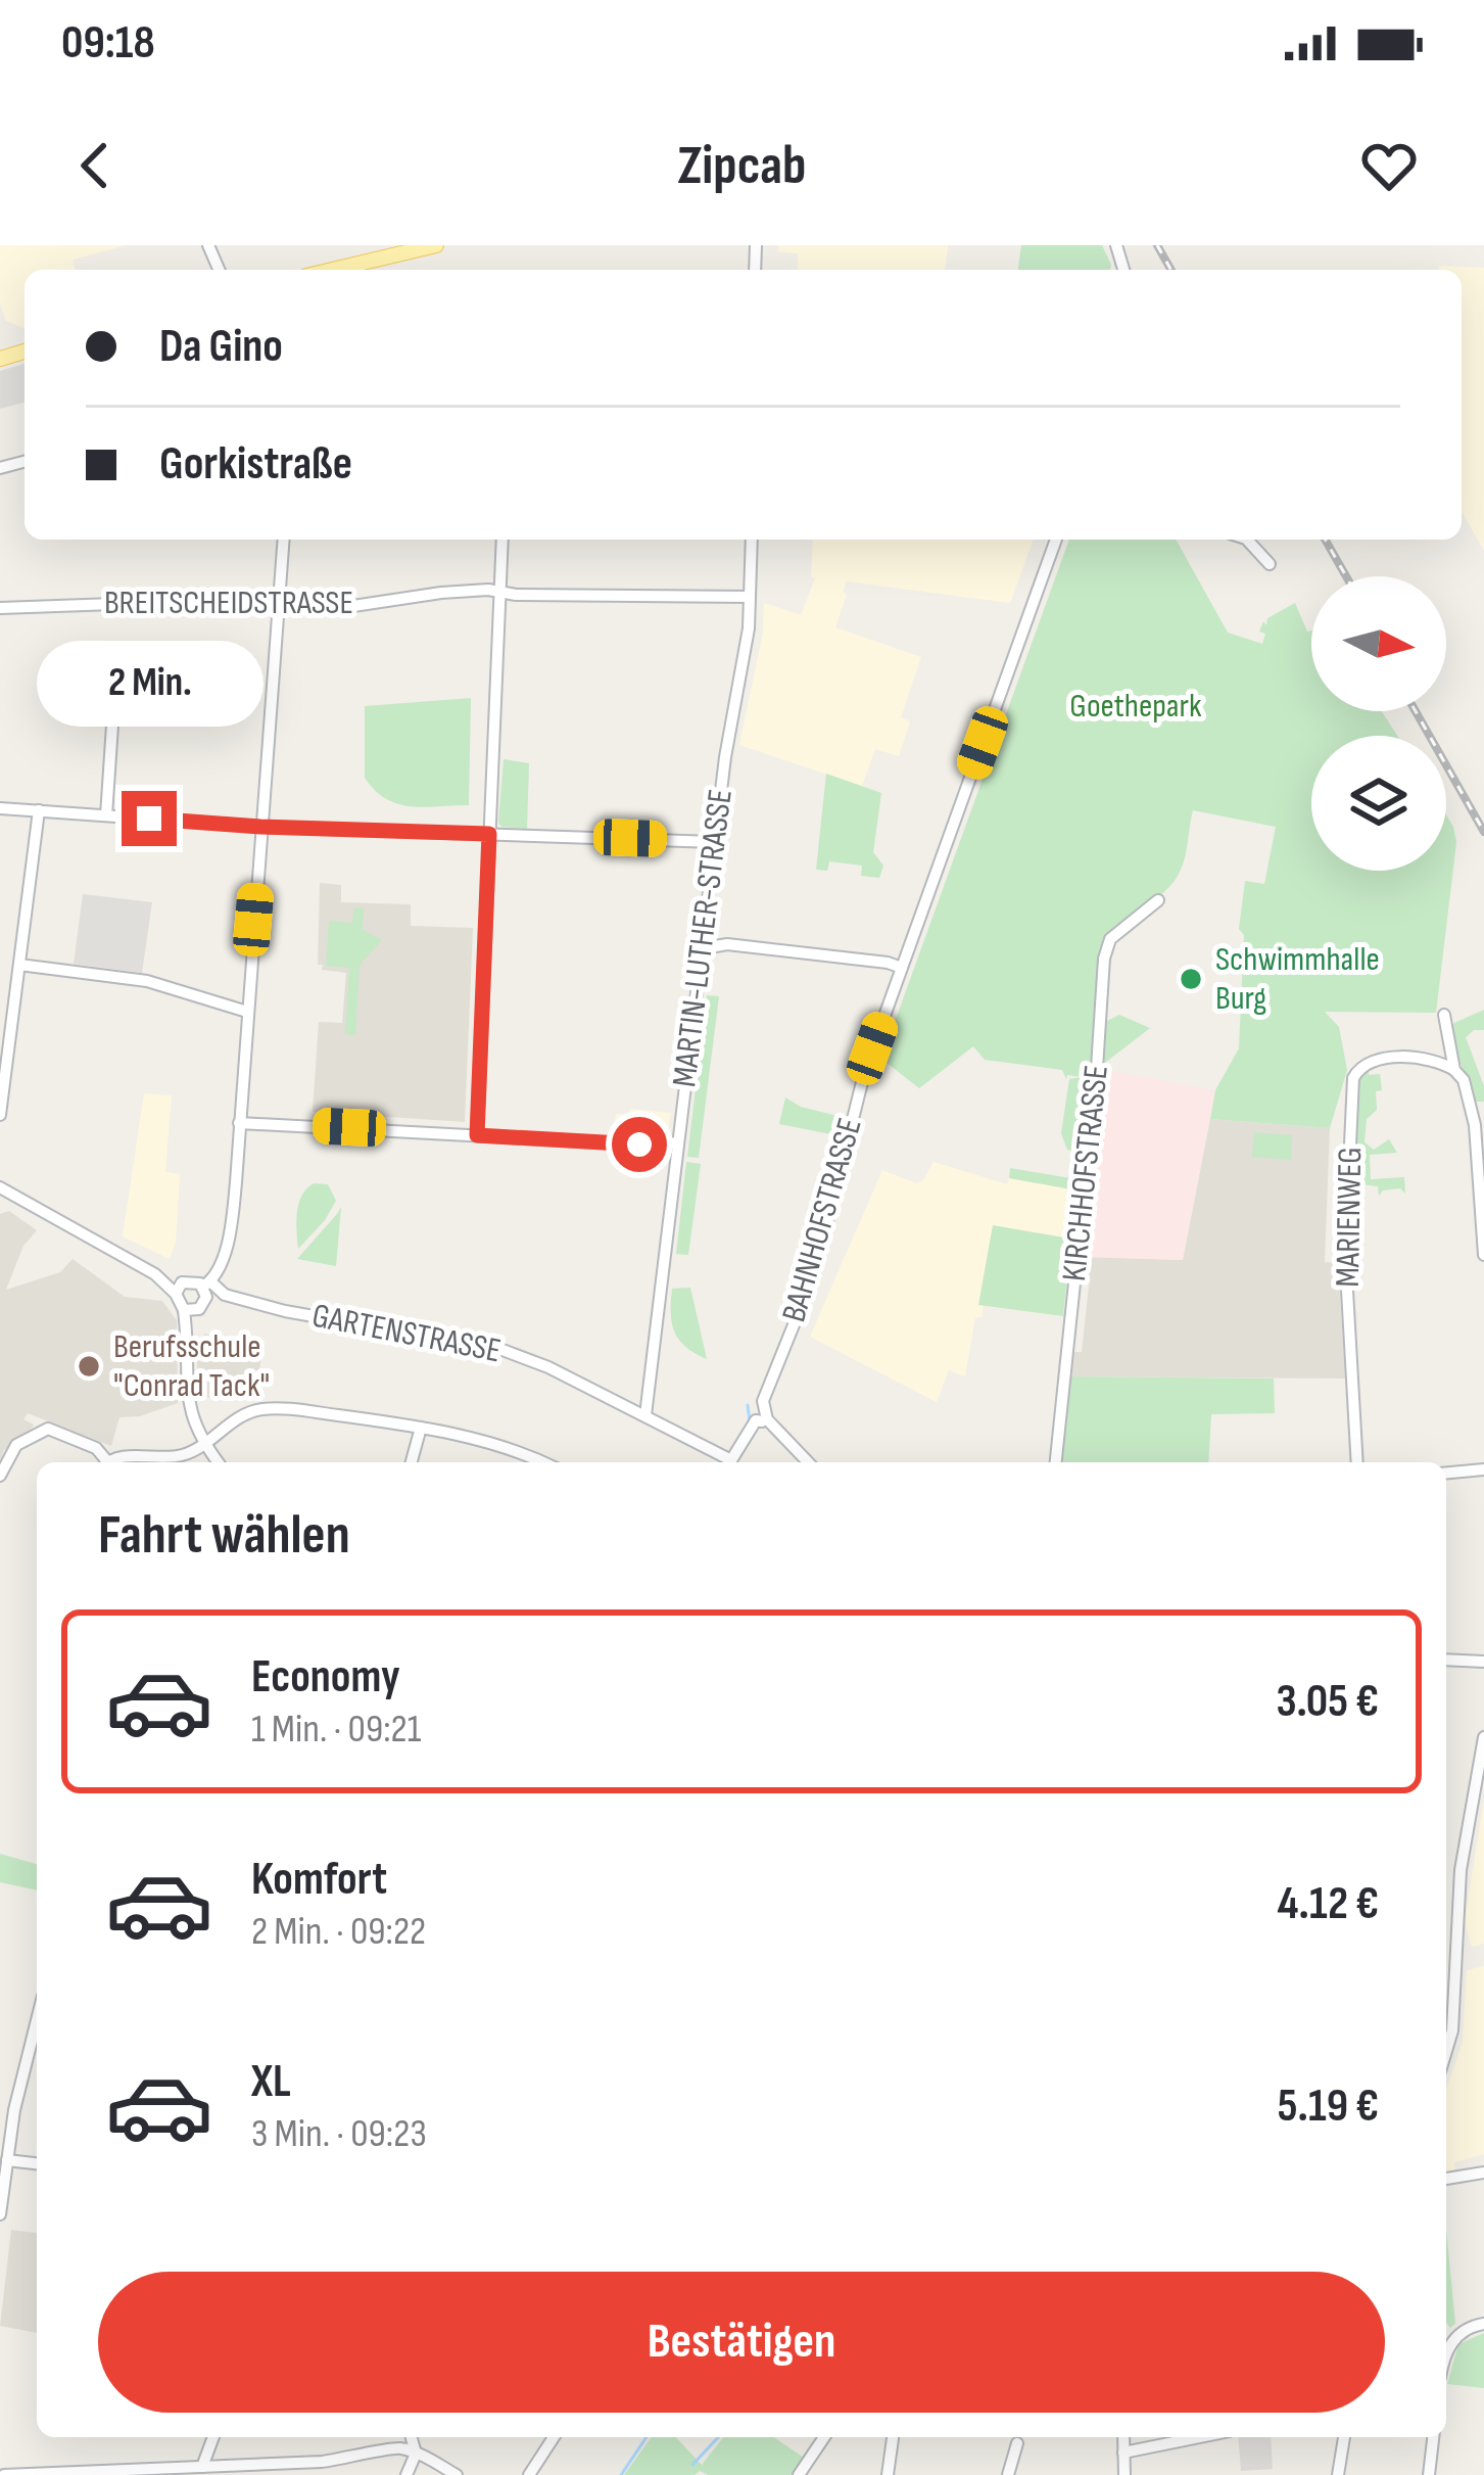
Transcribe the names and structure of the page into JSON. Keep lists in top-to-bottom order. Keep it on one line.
{"streets":{"street":["BREITSCHEIDSTRASSE","MARTIN-LUTHER-STRASSE","KIRCHHOFSTRASSE","MARIENWEG","BAHNHOFSTRASSE","GARTENSTRASSE"]},"crossings":[["BREITSCHEIDSTRASSE","MARTIN-LUTHER-STRASSE"],["MARTIN-LUTHER-STRASSE","GARTENSTRASSE"]],"parks":["Goethepark"],"places":["Schwimmhalle Burg","Berufsschule \"Conrad Tack\""],"north":"right","page":{"status":"09:18","header":"Zipcab","banner":["Da Gino","Gorkistraße"],"bubble":"2 Min.","heading":"Fahrt wählen","list":[{"name":"Economy","note":"1 Min. · 09:21","value":"3.05 €"},{"name":"Komfort","note":"2 Min. · 09:22","value":"4.12 €"},{"name":"XL","note":"3 Min. · 09:23","value":"5.19 €"}],"buttons":"Bestätigen"}}
